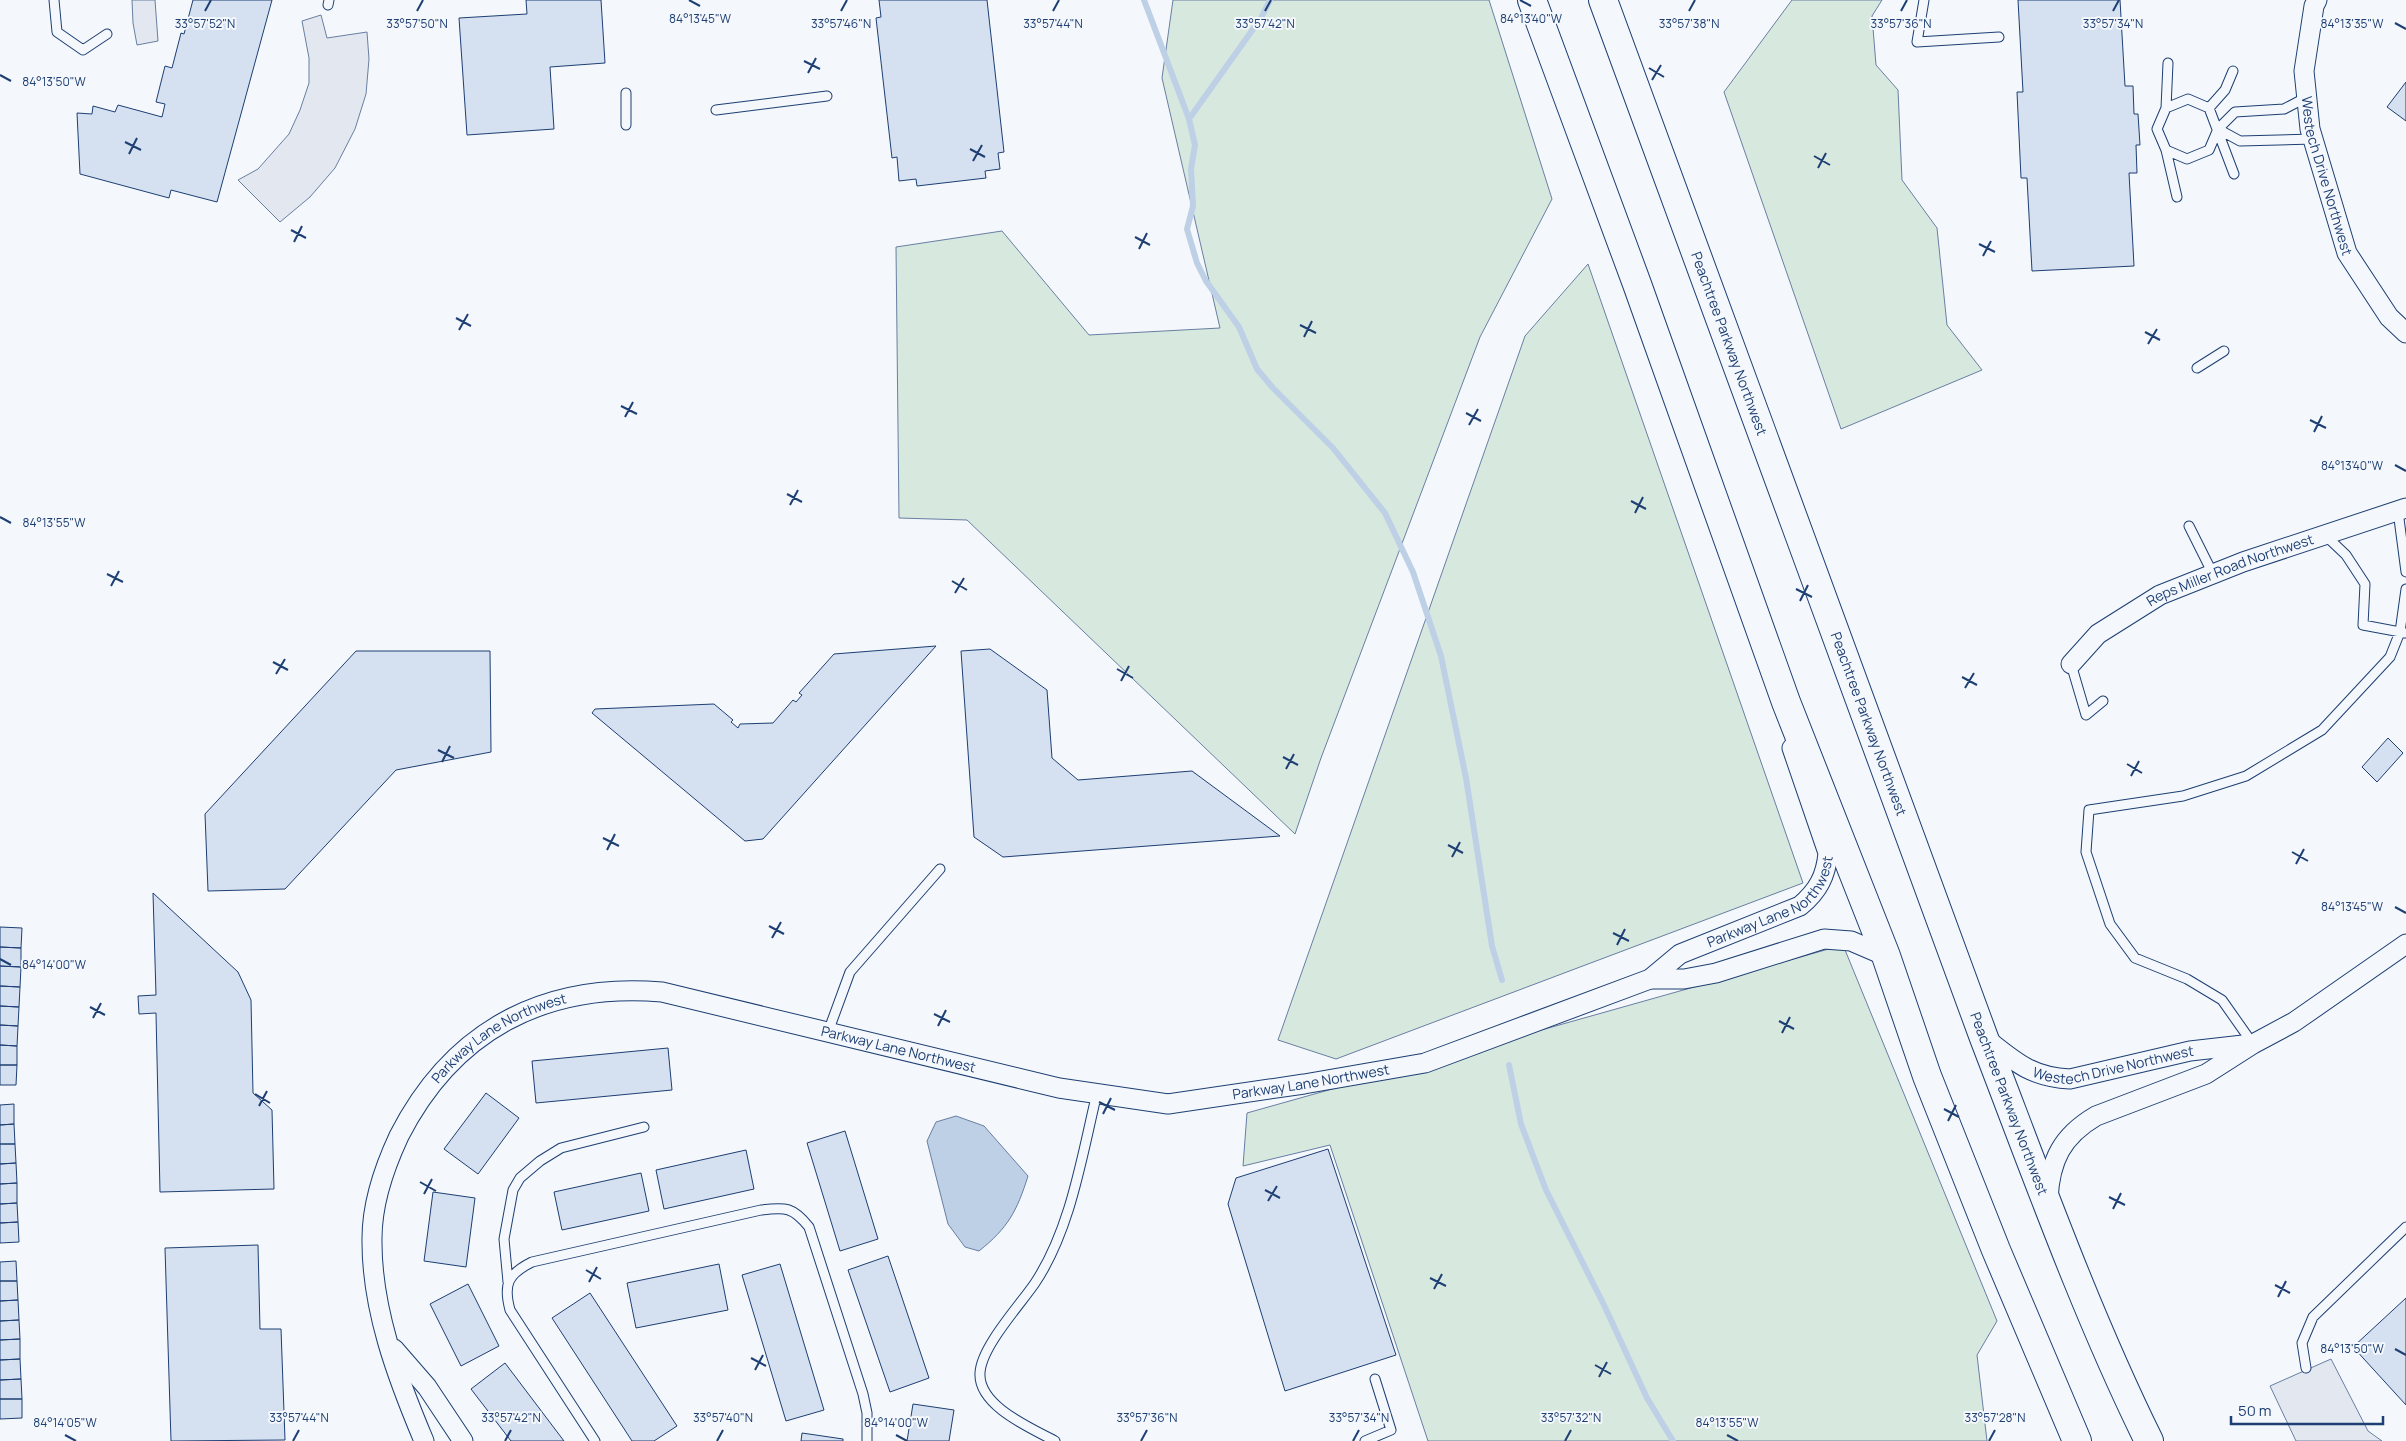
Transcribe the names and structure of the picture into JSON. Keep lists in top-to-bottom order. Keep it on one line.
{"streets":{"highway":["Peachtree Parkway Northwest"],"street":["Westech Drive Northwest","Reps Miller Road Northwest","Parkway Lane Northwest"]},"crossings":[["Westech Drive Northwest","Peachtree Parkway Northwest"]],"scale_bar":"50 m","coordinates":["84°13'45\"W","84°13'40\"W","84°13'35\"W","33°57'52\"N","33°57'50\"N","33°57'46\"N","33°57'44\"N","33°57'42\"N","33°57'38\"N","33°57'36\"N","33°57'34\"N","84°13'50\"W","84°13'55\"W","84°14'00\"W","33°57'40\"N","33°57'32\"N","33°57'28\"N","84°14'05\"W"]}
